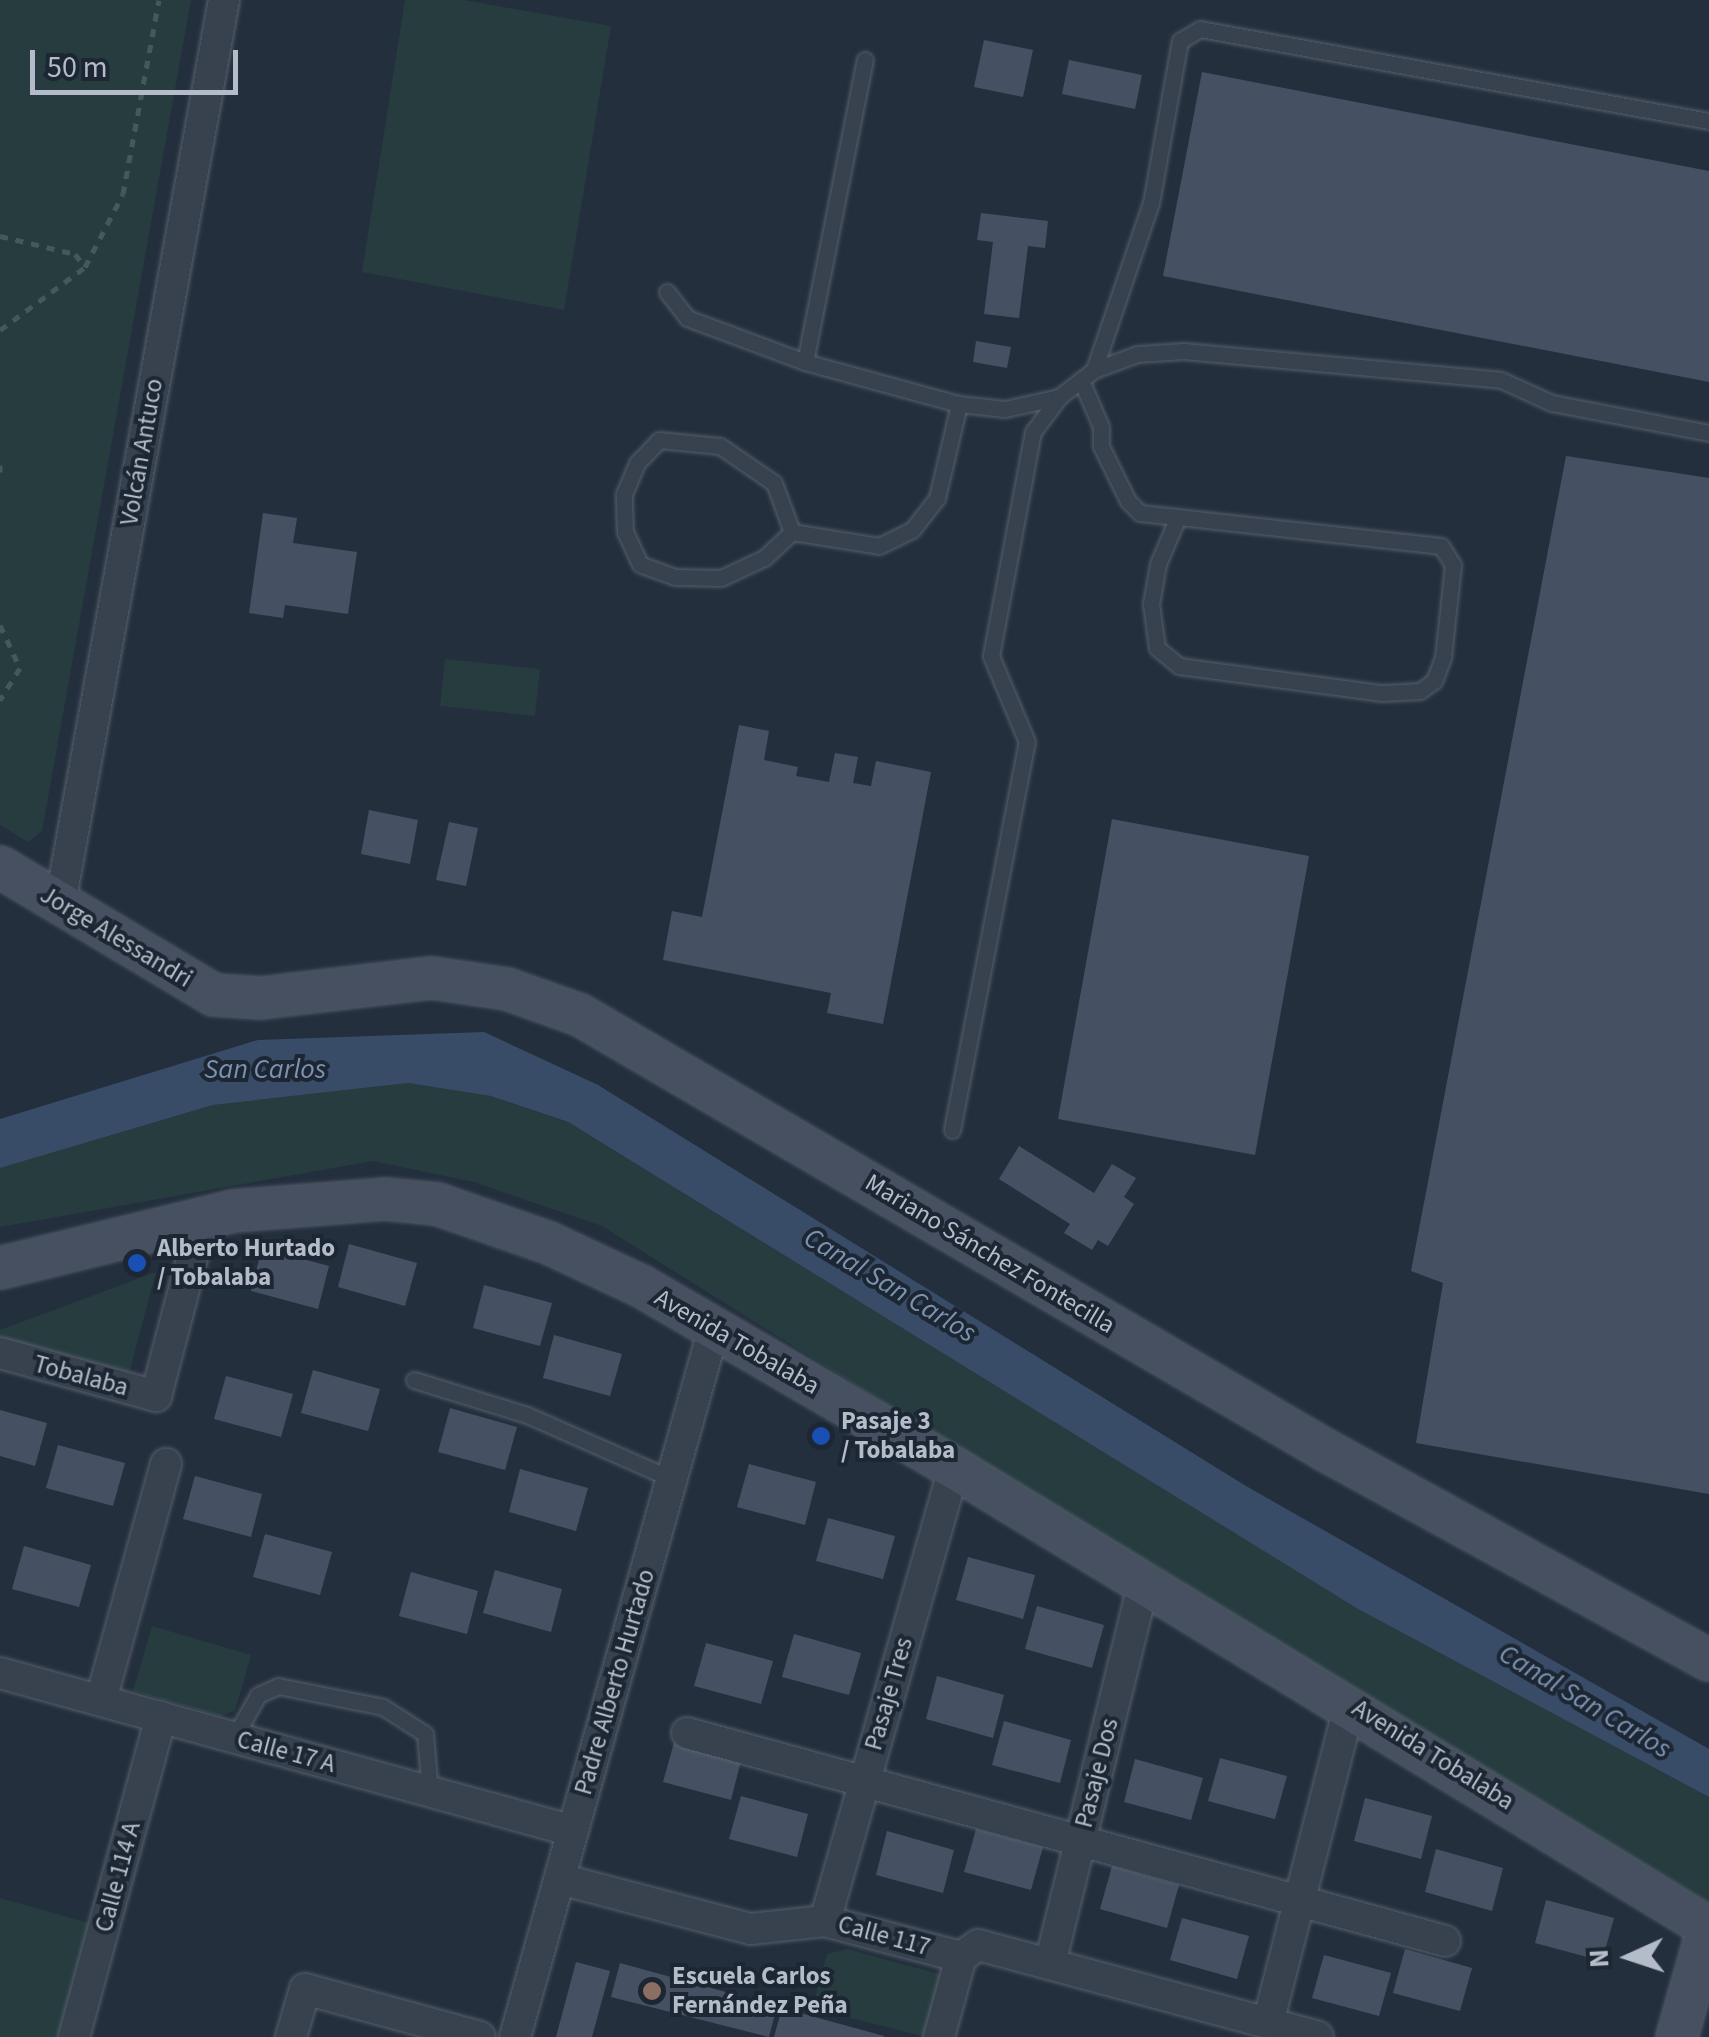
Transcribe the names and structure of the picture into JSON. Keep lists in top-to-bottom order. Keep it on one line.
{"streets":{"main road":["Jorge Alessandri","Mariano Sánchez Fontecilla","Avenida Tobalaba"],"street":["Volcán Antuco","Tobalaba","Padre Alberto Hurtado","Pasaje Tres","Calle 17 A","Pasaje Dos","Calle 114 A","Calle 117"]},"crossings":[["Volcán Antuco","Jorge Alessandri"],["Jorge Alessandri","Mariano Sánchez Fontecilla"],["Avenida Tobalaba","Tobalaba"],["Avenida Tobalaba","Padre Alberto Hurtado"],["Avenida Tobalaba","Pasaje Tres"],["Avenida Tobalaba","Pasaje Dos"],["Padre Alberto Hurtado","Calle 17 A"],["Padre Alberto Hurtado","Calle 117"],["Pasaje Tres","Calle 117"],["Calle 17 A","Calle 114 A"],["Pasaje Dos","Calle 117"]],"water":["San Carlos","Canal San Carlos"],"places":["Alberto Hurtado / Tobalaba","Pasaje 3 / Tobalaba","Escuela Carlos Fernández Peña"],"scale_bar":"50 m","north":"left"}
